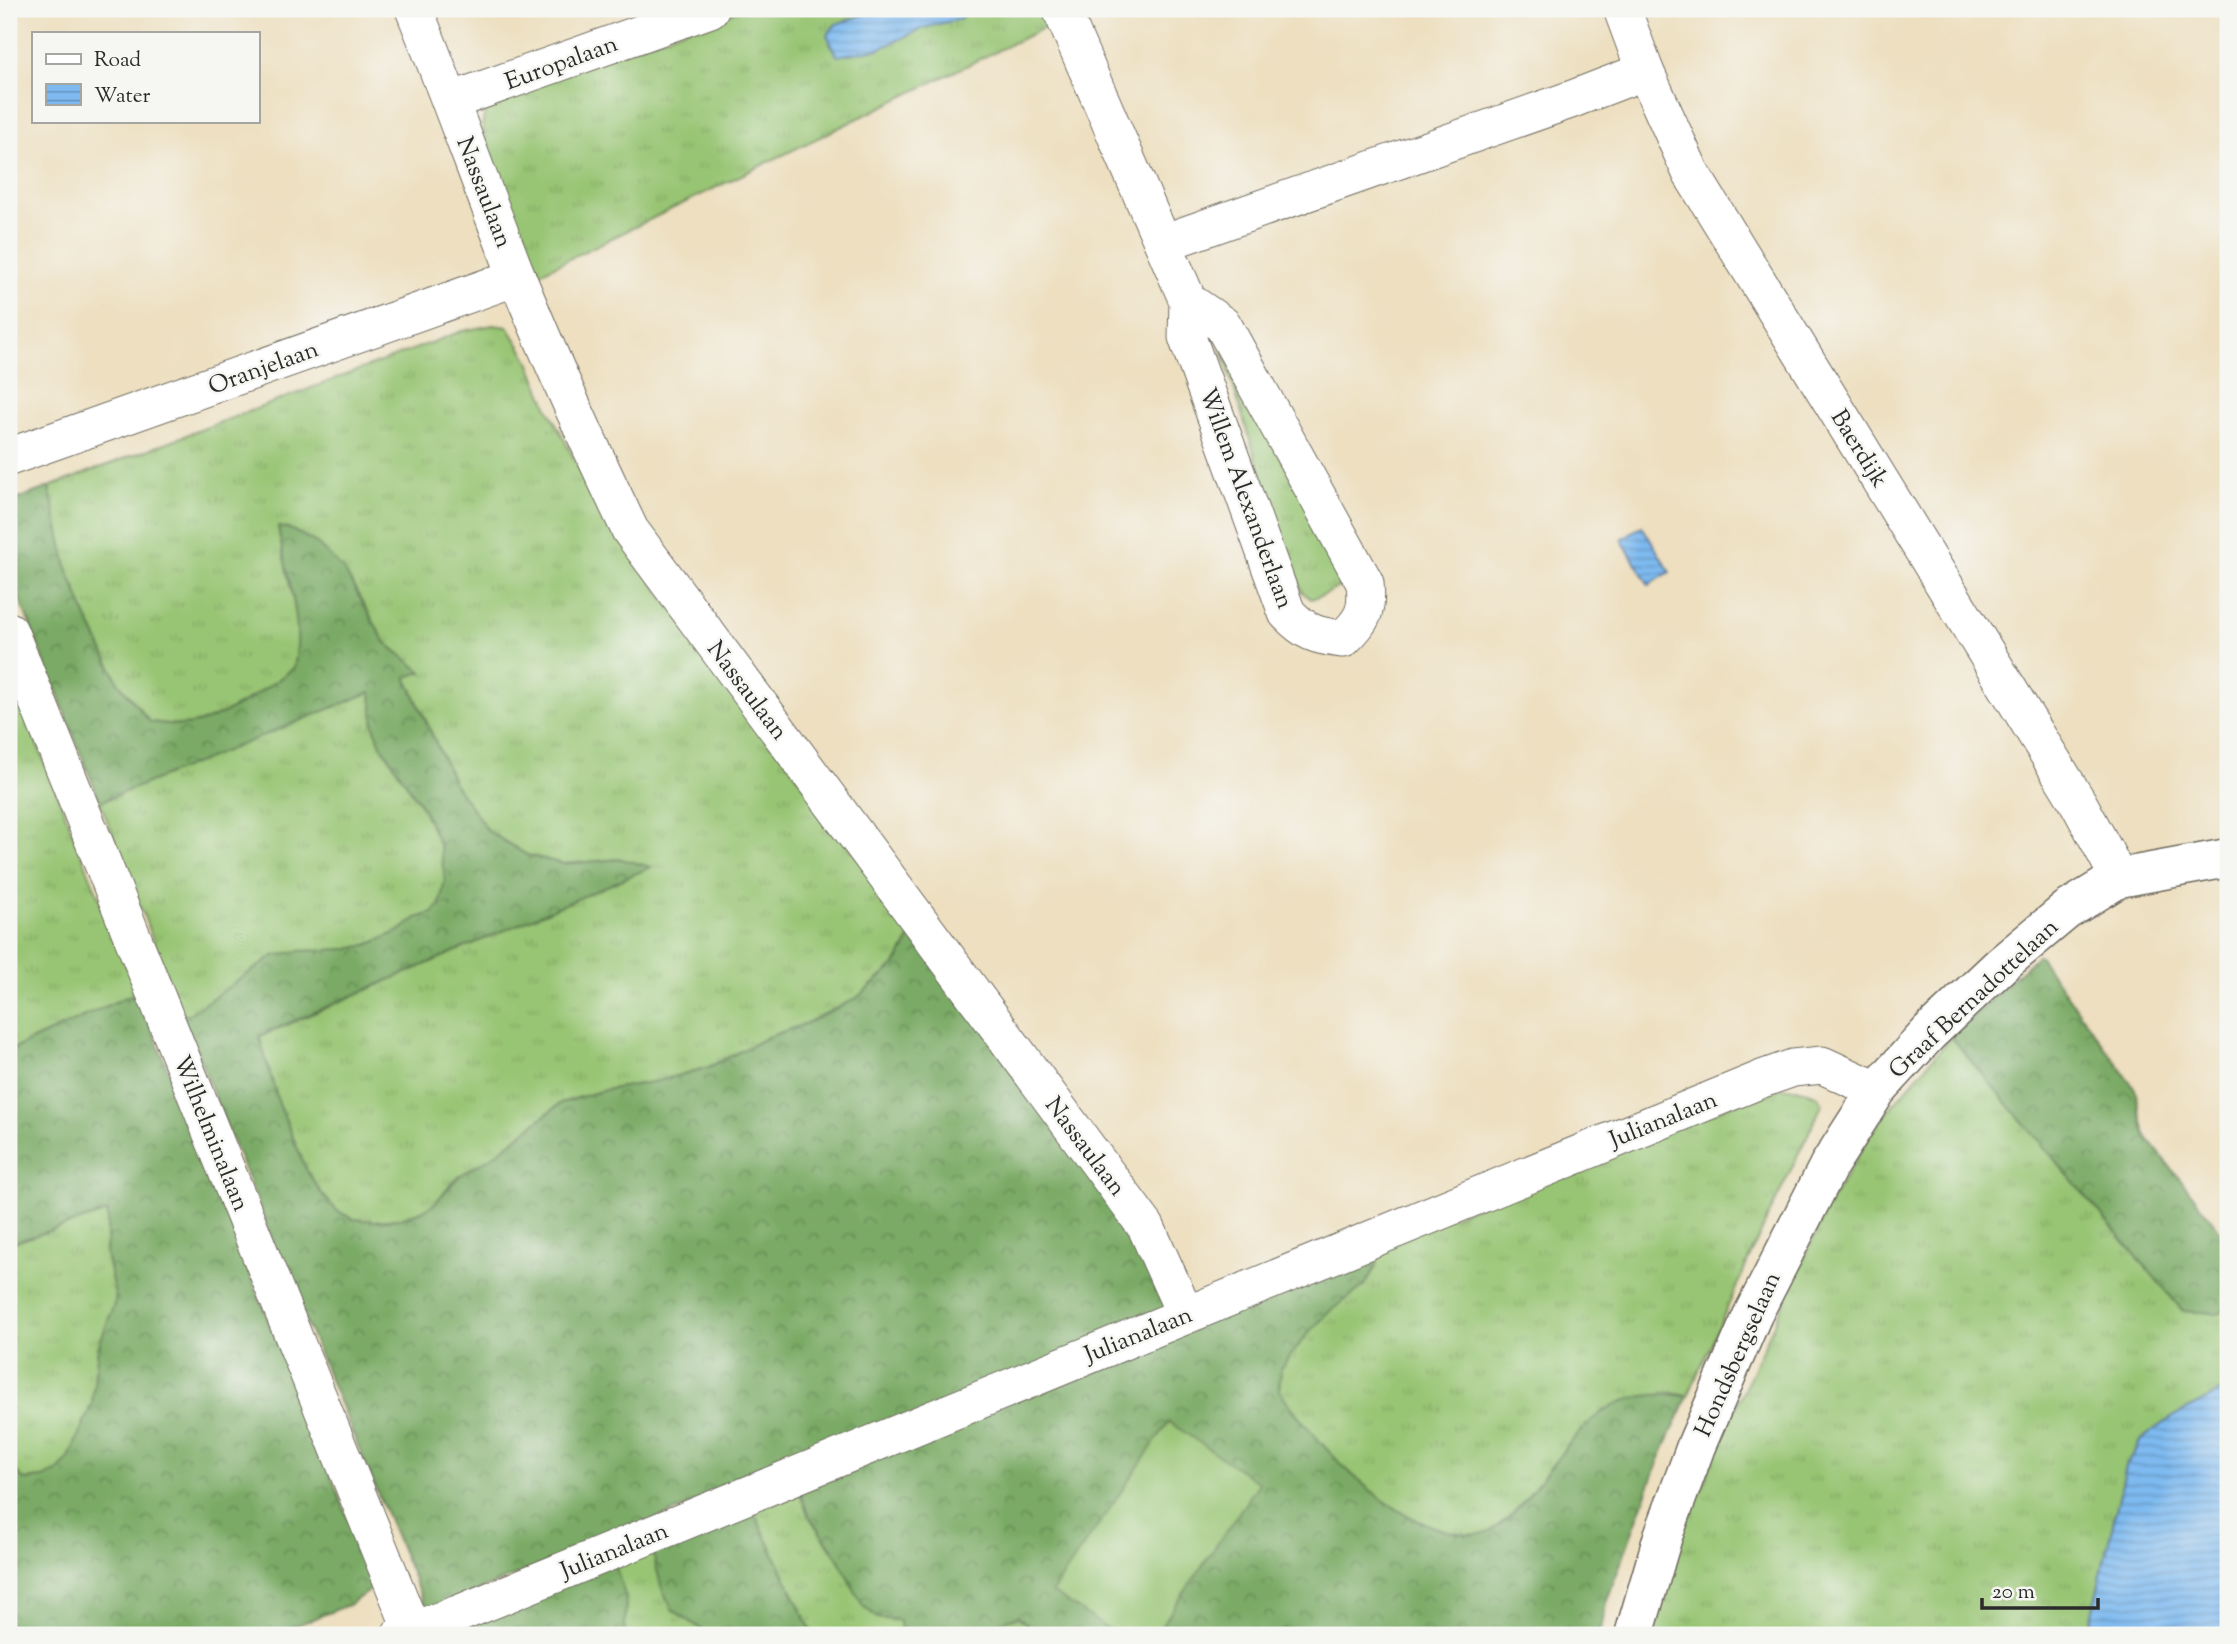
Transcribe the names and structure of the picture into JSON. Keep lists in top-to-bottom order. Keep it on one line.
{"streets":{"street":["Europalaan","Nassaulaan","Oranjelaan","Baerdijk","Willem Alexanderlaan","Graaf Bernadottelaan","Julianalaan","Wilhelminalaan","Hondsbergselaan"]},"crossings":[["Europalaan","Nassaulaan"],["Nassaulaan","Oranjelaan"],["Nassaulaan","Julianalaan"],["Baerdijk","Graaf Bernadottelaan"],["Graaf Bernadottelaan","Julianalaan"],["Graaf Bernadottelaan","Hondsbergselaan"],["Julianalaan","Wilhelminalaan"],["Julianalaan","Hondsbergselaan"]],"legend":["Road","Water"],"scale_bar":"20 m"}
